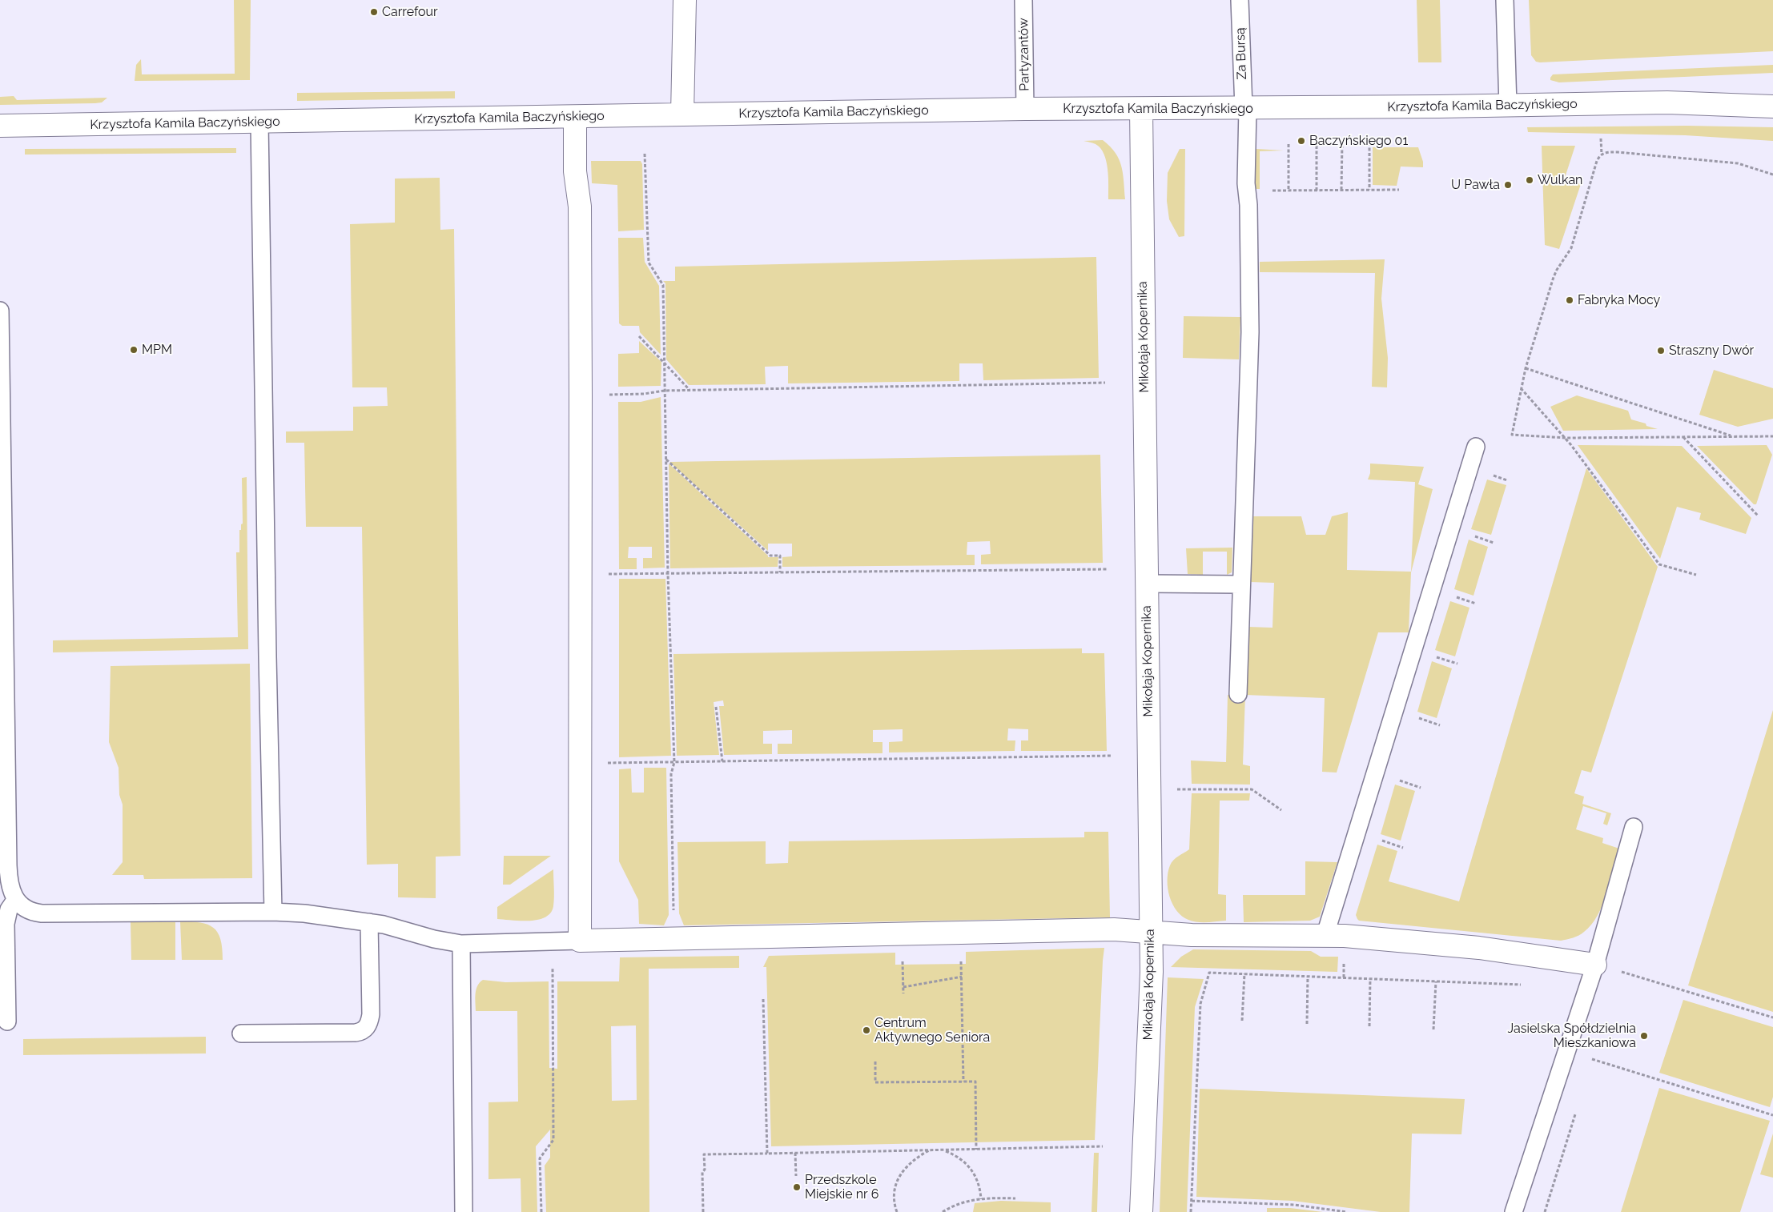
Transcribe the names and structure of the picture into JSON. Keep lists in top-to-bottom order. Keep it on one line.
{"streets":{"street":["Krzysztofa Kamila Baczyńskiego","Mikołaja Kopernika"],"lane":["Za Bursą","Partyzantów"]},"crossings":[["Za Bursą","Krzysztofa Kamila Baczyńskiego"],["Partyzantów","Krzysztofa Kamila Baczyńskiego"],["Krzysztofa Kamila Baczyńskiego","Mikołaja Kopernika"]],"places":["Carrefour","Baczyńskiego 01","Wulkan","U Pawła","Fabryka Mocy","MPM","Straszny Dwór","Centrum Aktywnego Seniora","Jasielska Spółdzielnia Mieszkaniowa","Przedszkole Miejskie nr 6"]}
